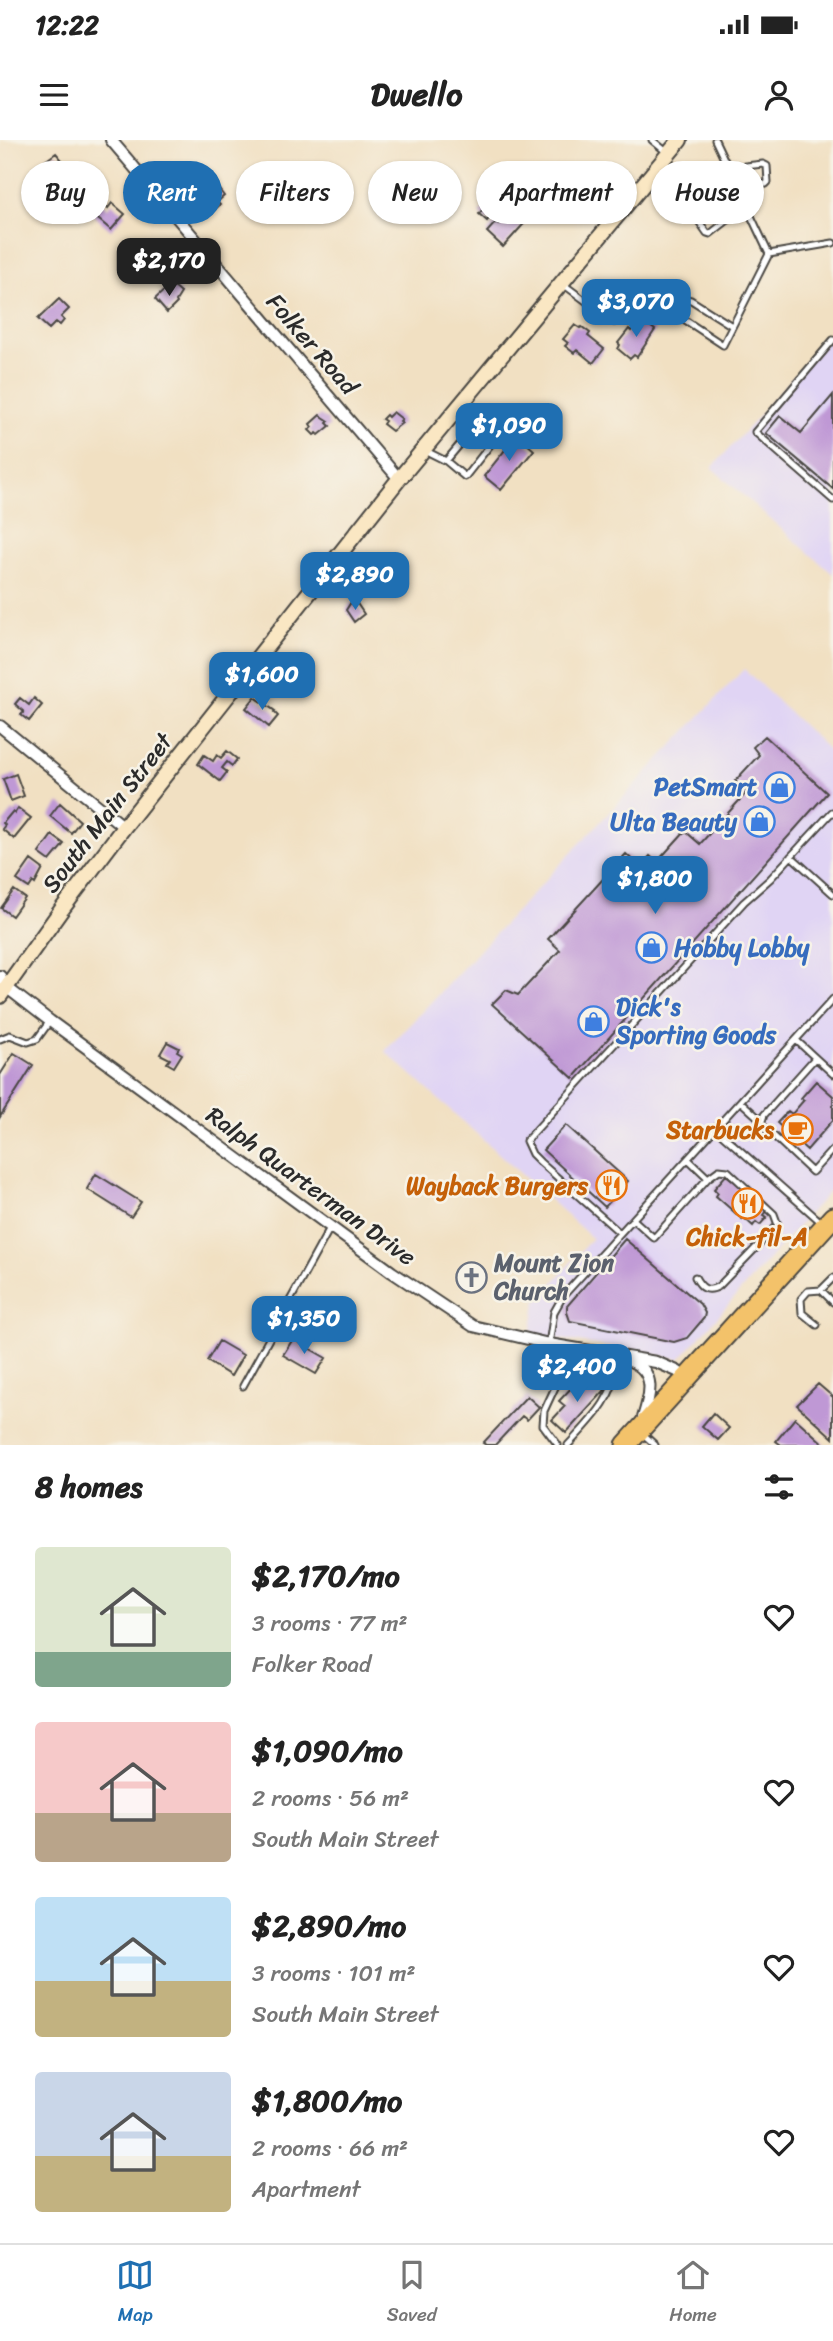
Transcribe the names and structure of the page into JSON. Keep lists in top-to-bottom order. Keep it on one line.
{"streets":{"street":["Folker Road","South Main Street","Ralph Quarterman Drive"]},"crossings":[["Folker Road","South Main Street"],["South Main Street","Ralph Quarterman Drive"]],"places":{"shop":["PetSmart","Ulta Beauty","Hobby Lobby","Dick's Sporting Goods"],"cafe":["Starbucks"],"restaurant":["Wayback Burgers","Chick-fil-A"],"church":["Mount Zion Church"]},"page":{"status":"12:22","header":"Dwello","chip":["Buy","Rent","Filters","New","Apartment","House"],"price":["$2,170","$3,070","$1,090","$2,890","$1,600","$1,800","$1,350","$2,400"],"heading":"8 homes","list":[{"name":"$2,170/mo","note":"3 rooms · 77 m² · Folker Road"},{"name":"$1,090/mo","note":"2 rooms · 56 m² · South Main Street"},{"name":"$2,890/mo","note":"3 rooms · 101 m² · South Main Street"},{"name":"$1,800/mo","note":"2 rooms · 66 m² · Apartment"}],"tabs":["Map","Saved","Home"]}}
